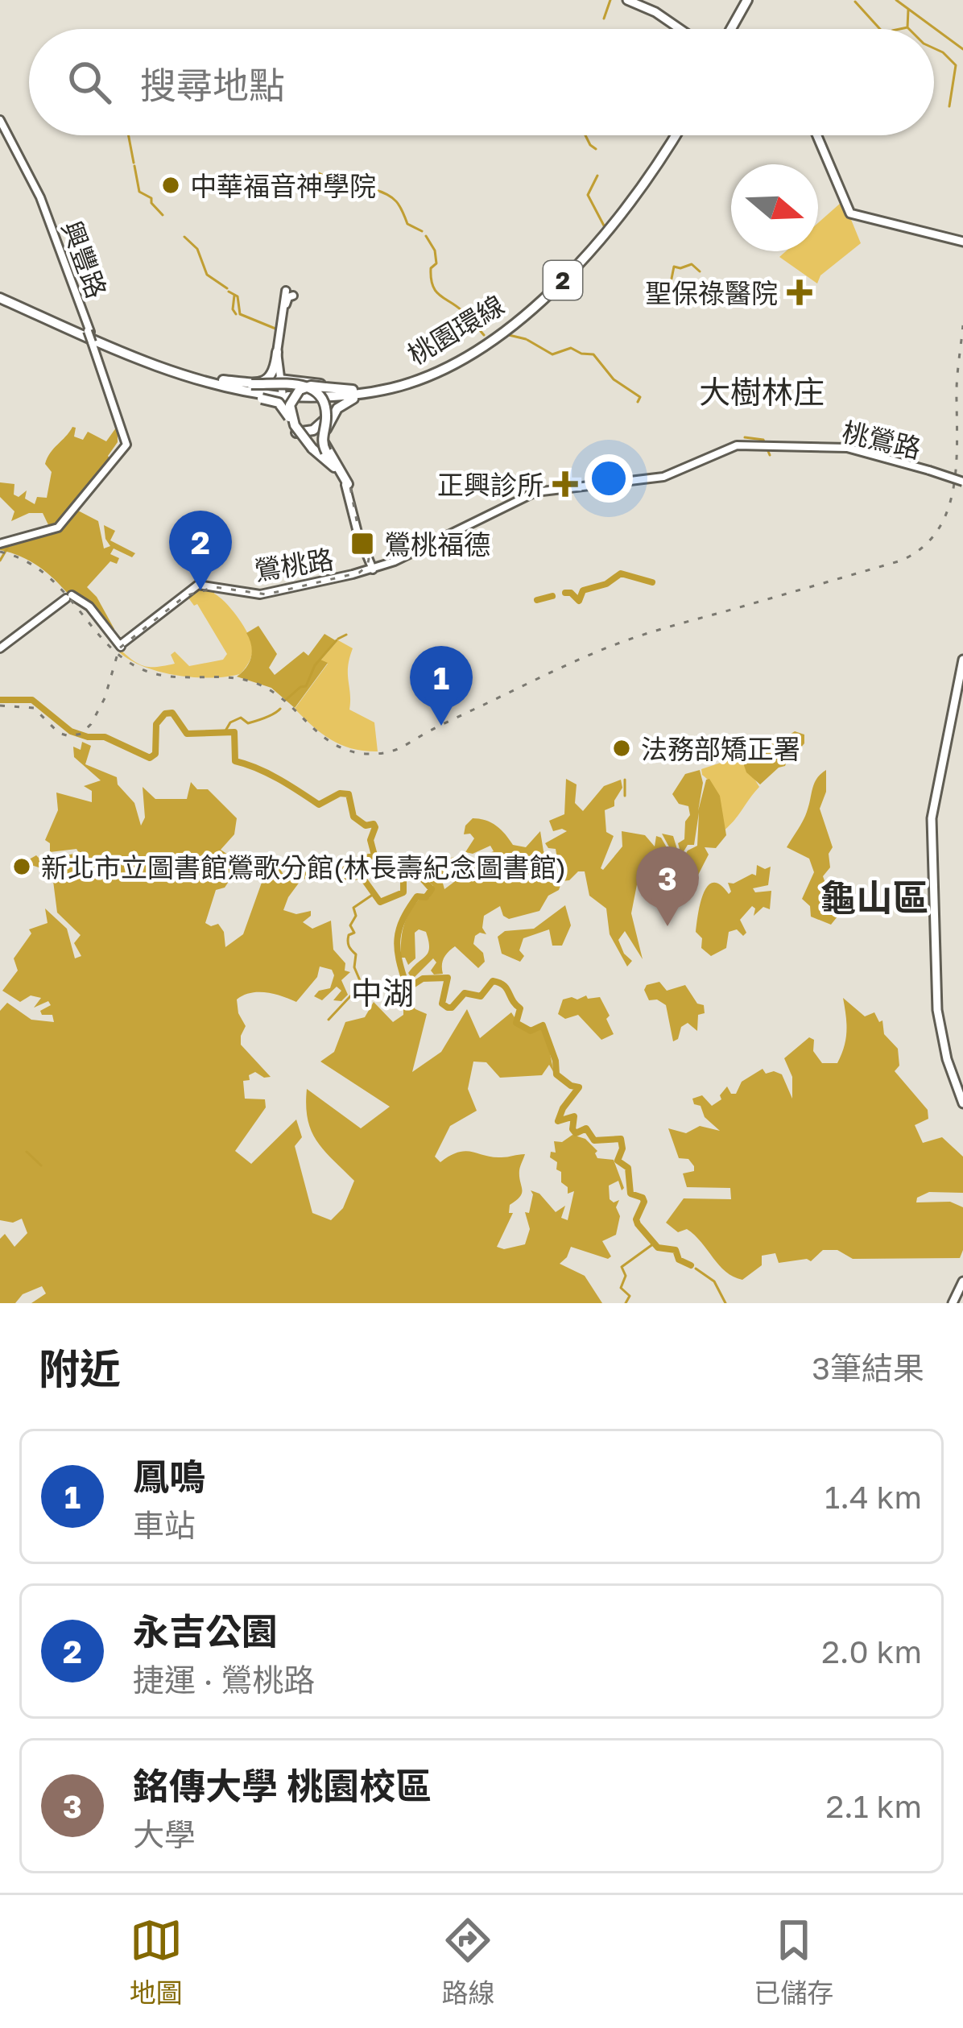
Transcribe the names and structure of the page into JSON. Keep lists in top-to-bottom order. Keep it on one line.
{"streets":{"highway":["2","桃園環線"],"main road":["興豐路","桃鶯路","鶯桃路"]},"crossings":[["桃鶯路","鶯桃路"]],"districts":["大樹林庄","龜山區","中湖"],"places":{"other":["中華福音神學院","法務部矯正署","新北市立圖書館鶯歌分館(林長壽紀念圖書館)"],"health":["聖保祿醫院","正興診所"],"transit":["鶯桃福德"]},"north":"right","page":{"search":"搜尋地點","pins":["2","1","3"],"heading":["附近","3筆結果"],"list":[{"mark":"1","name":"鳳鳴","note":"車站","value":"1.4 km"},{"mark":"2","name":"永吉公園","note":"捷運 · 鶯桃路","value":"2.0 km"},{"mark":"3","name":"銘傳大學 桃園校區","note":"大學","value":"2.1 km"}],"nav":["地圖","路線","已儲存"]}}
